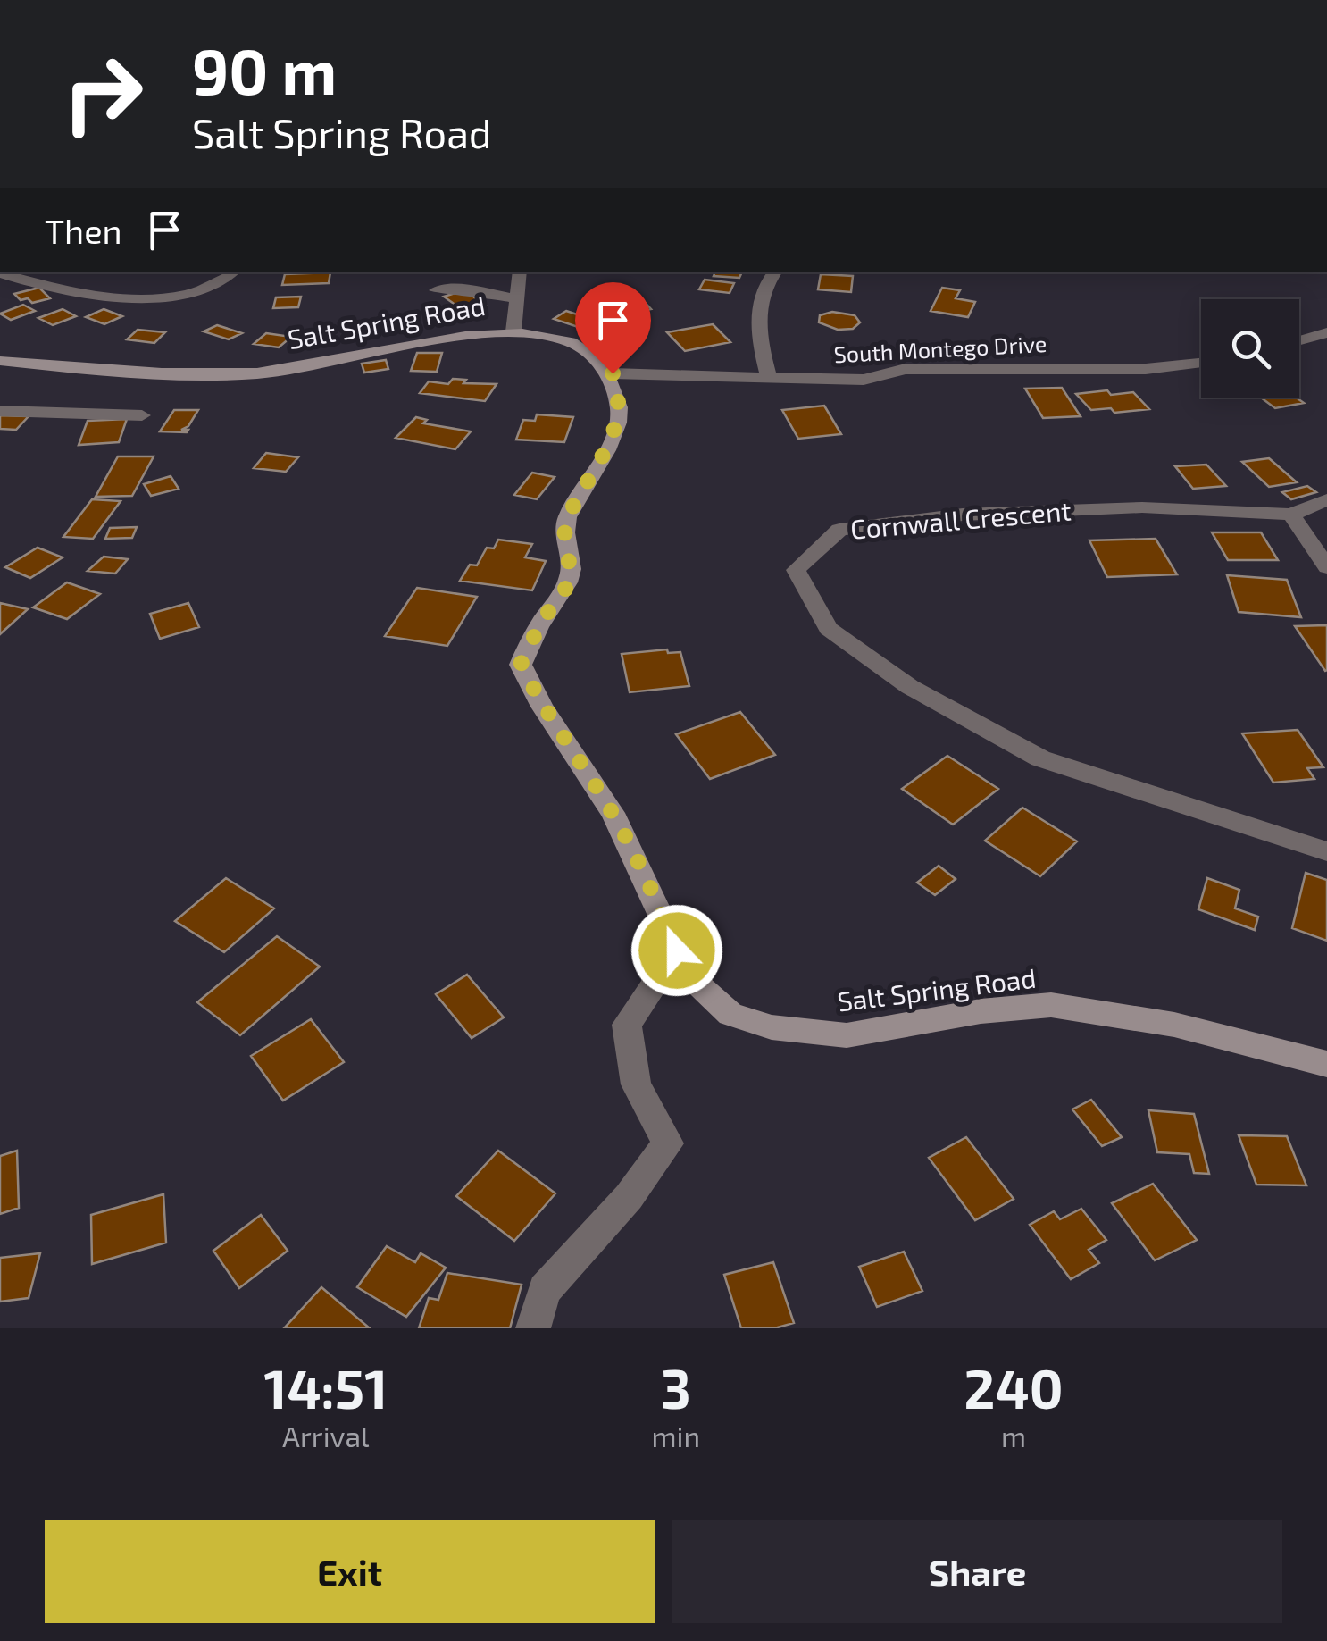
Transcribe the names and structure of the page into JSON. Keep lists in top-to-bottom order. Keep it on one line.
{"streets":{"street":["Salt Spring Road","South Montego Drive","Cornwall Crescent"]},"crossings":[["Salt Spring Road","South Montego Drive"]],"page":{"turn":["90 m","Salt Spring Road"],"then":"Then","eta":["14:51","Arrival","3","min","240","m"],"buttons":["Exit","Share"]}}
